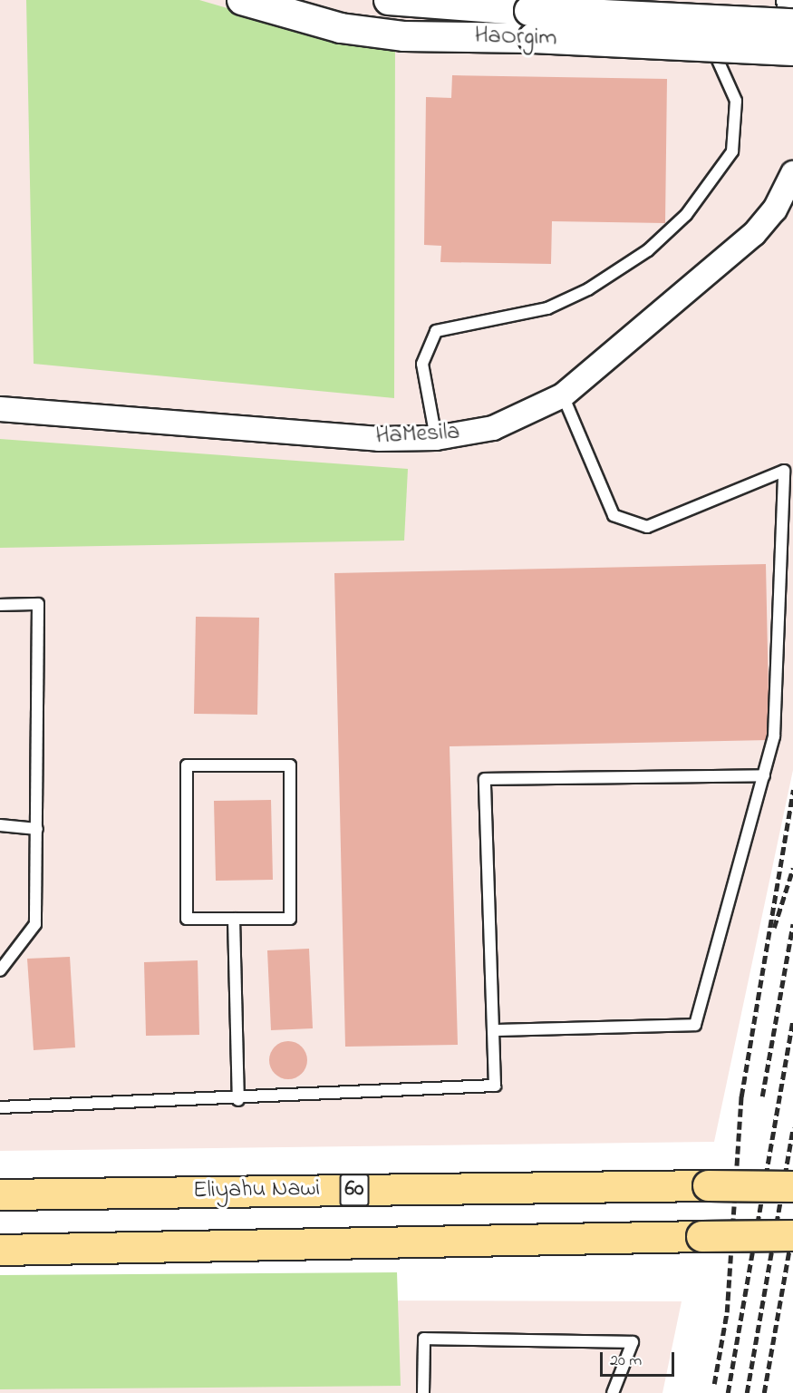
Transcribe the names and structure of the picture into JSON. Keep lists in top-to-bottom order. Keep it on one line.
{"streets":{"highway":["60","Eliyahu Nawi"],"street":["HaOrgim","HaMesila"]},"scale_bar":"20 m"}
